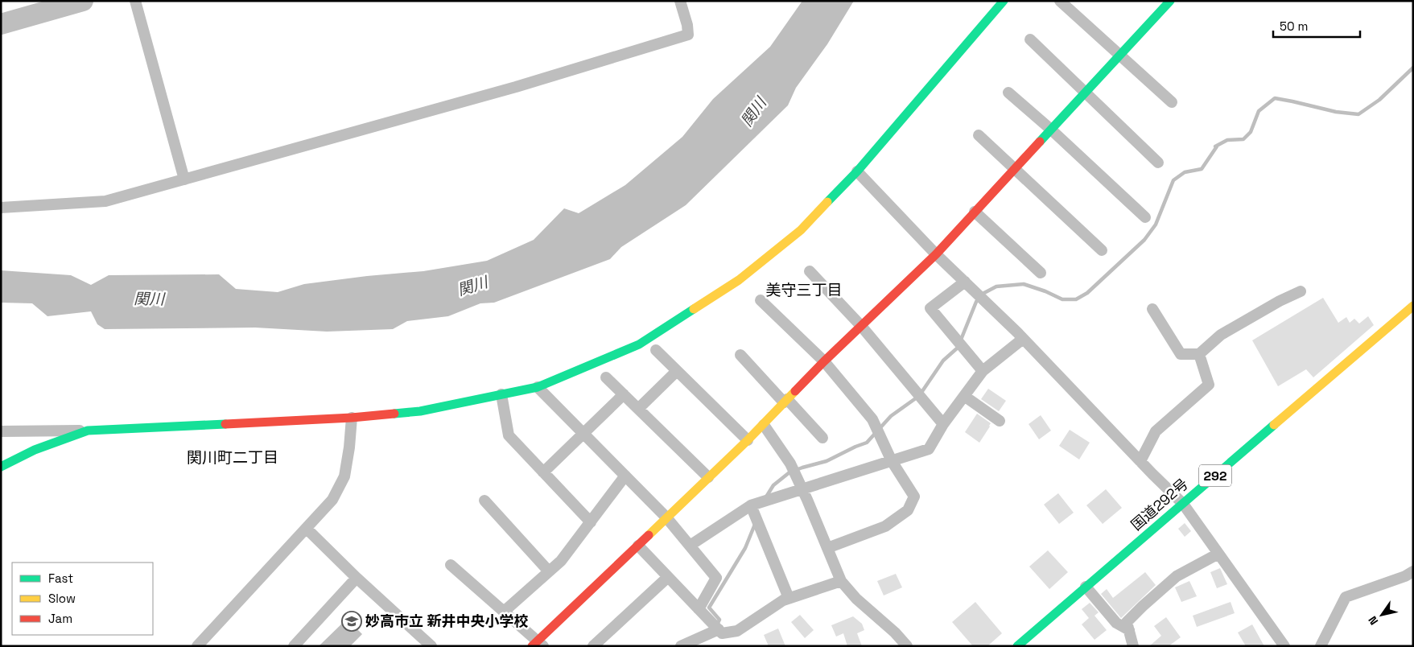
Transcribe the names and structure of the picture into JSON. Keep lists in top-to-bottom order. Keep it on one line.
{"streets":{"main road":["292","国道292号"]},"districts":["美守三丁目","関川町二丁目"],"water":["関川"],"places":{"school or university":["妙高市立 新井中央小学校"]},"legend":["Fast","Slow","Jam"],"scale_bar":"50 m","north":"bottom left"}
